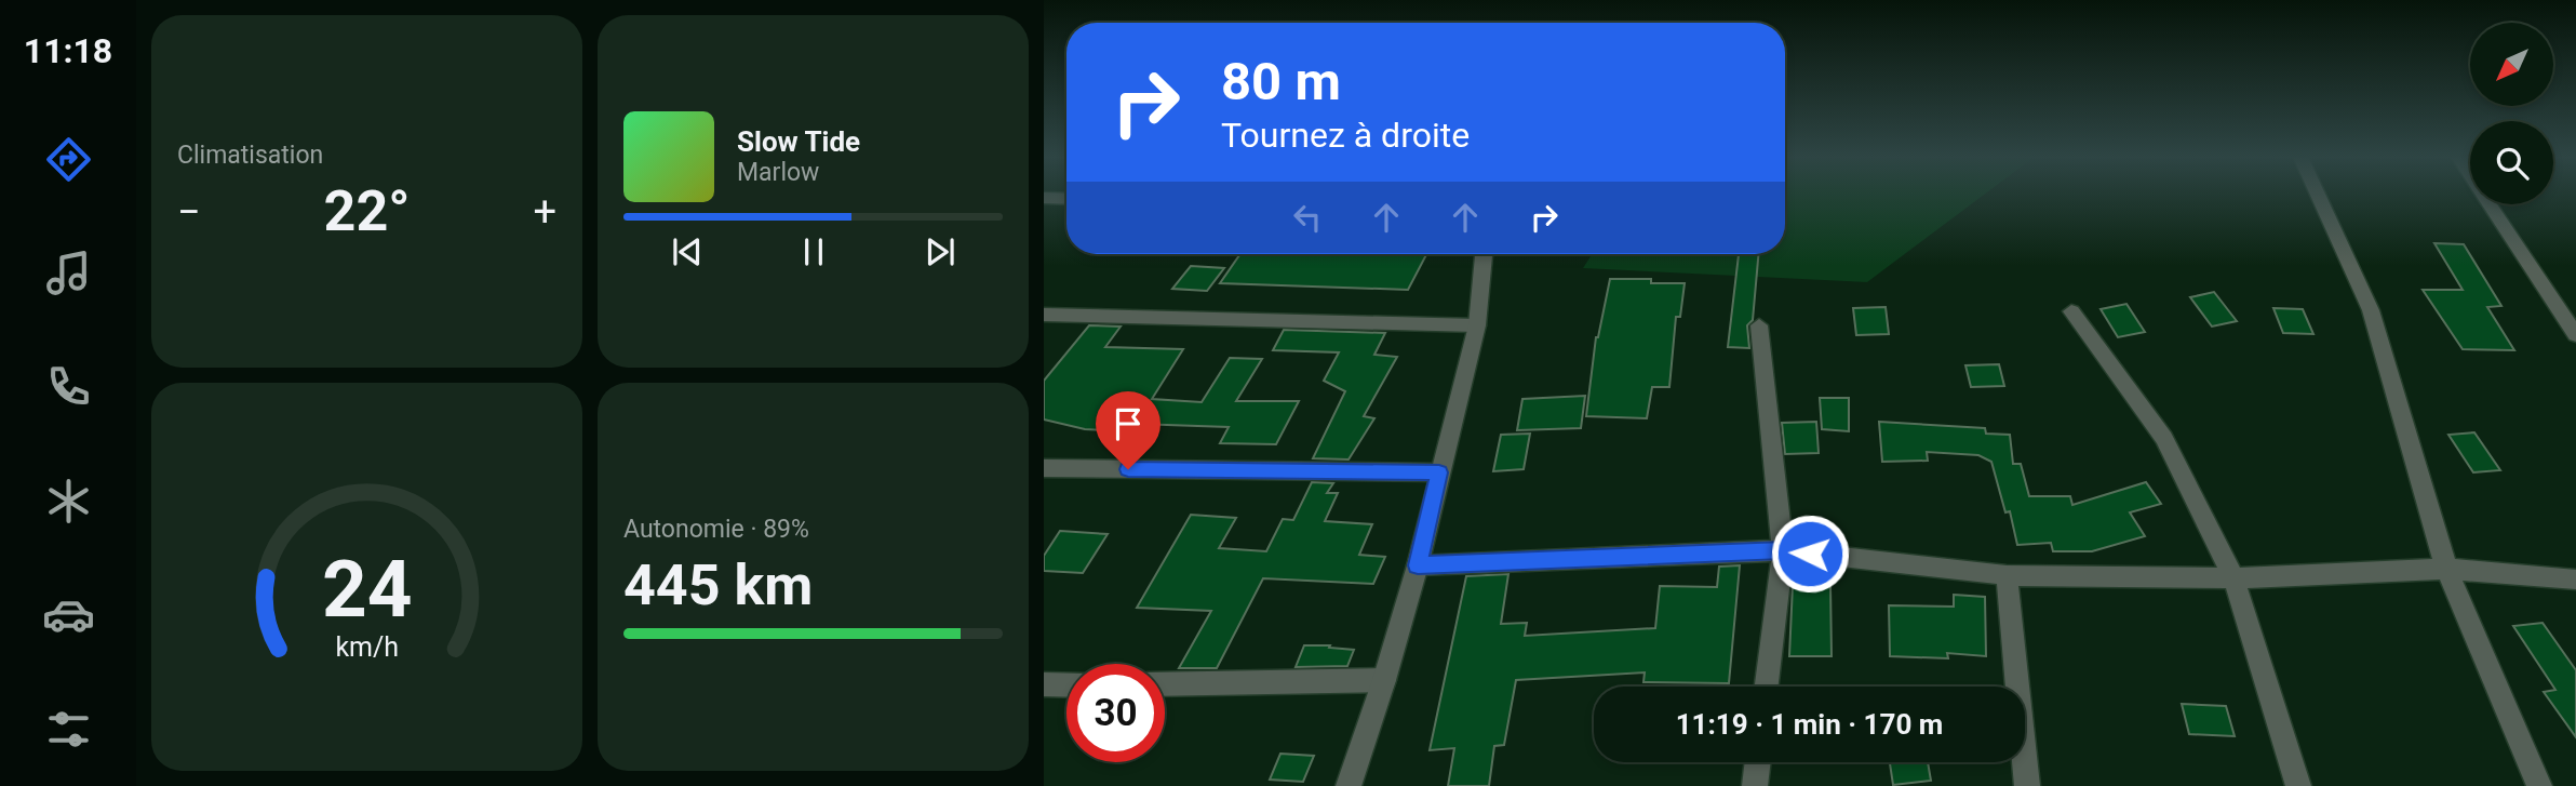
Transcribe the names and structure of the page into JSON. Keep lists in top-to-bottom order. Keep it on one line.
{"north":"bottom left","page":{"tabs":"11:18","tile":["Climatisation",["Autonomie · 89%","445 km"]],"turn":["80 m","Tournez à droite"],"song":["Slow Tide","Marlow"],"heat":["−","22°","+"],"limit":"30","trip":"11:19 · 1 min · 170 m","gauge":["24","km/h"]}}
